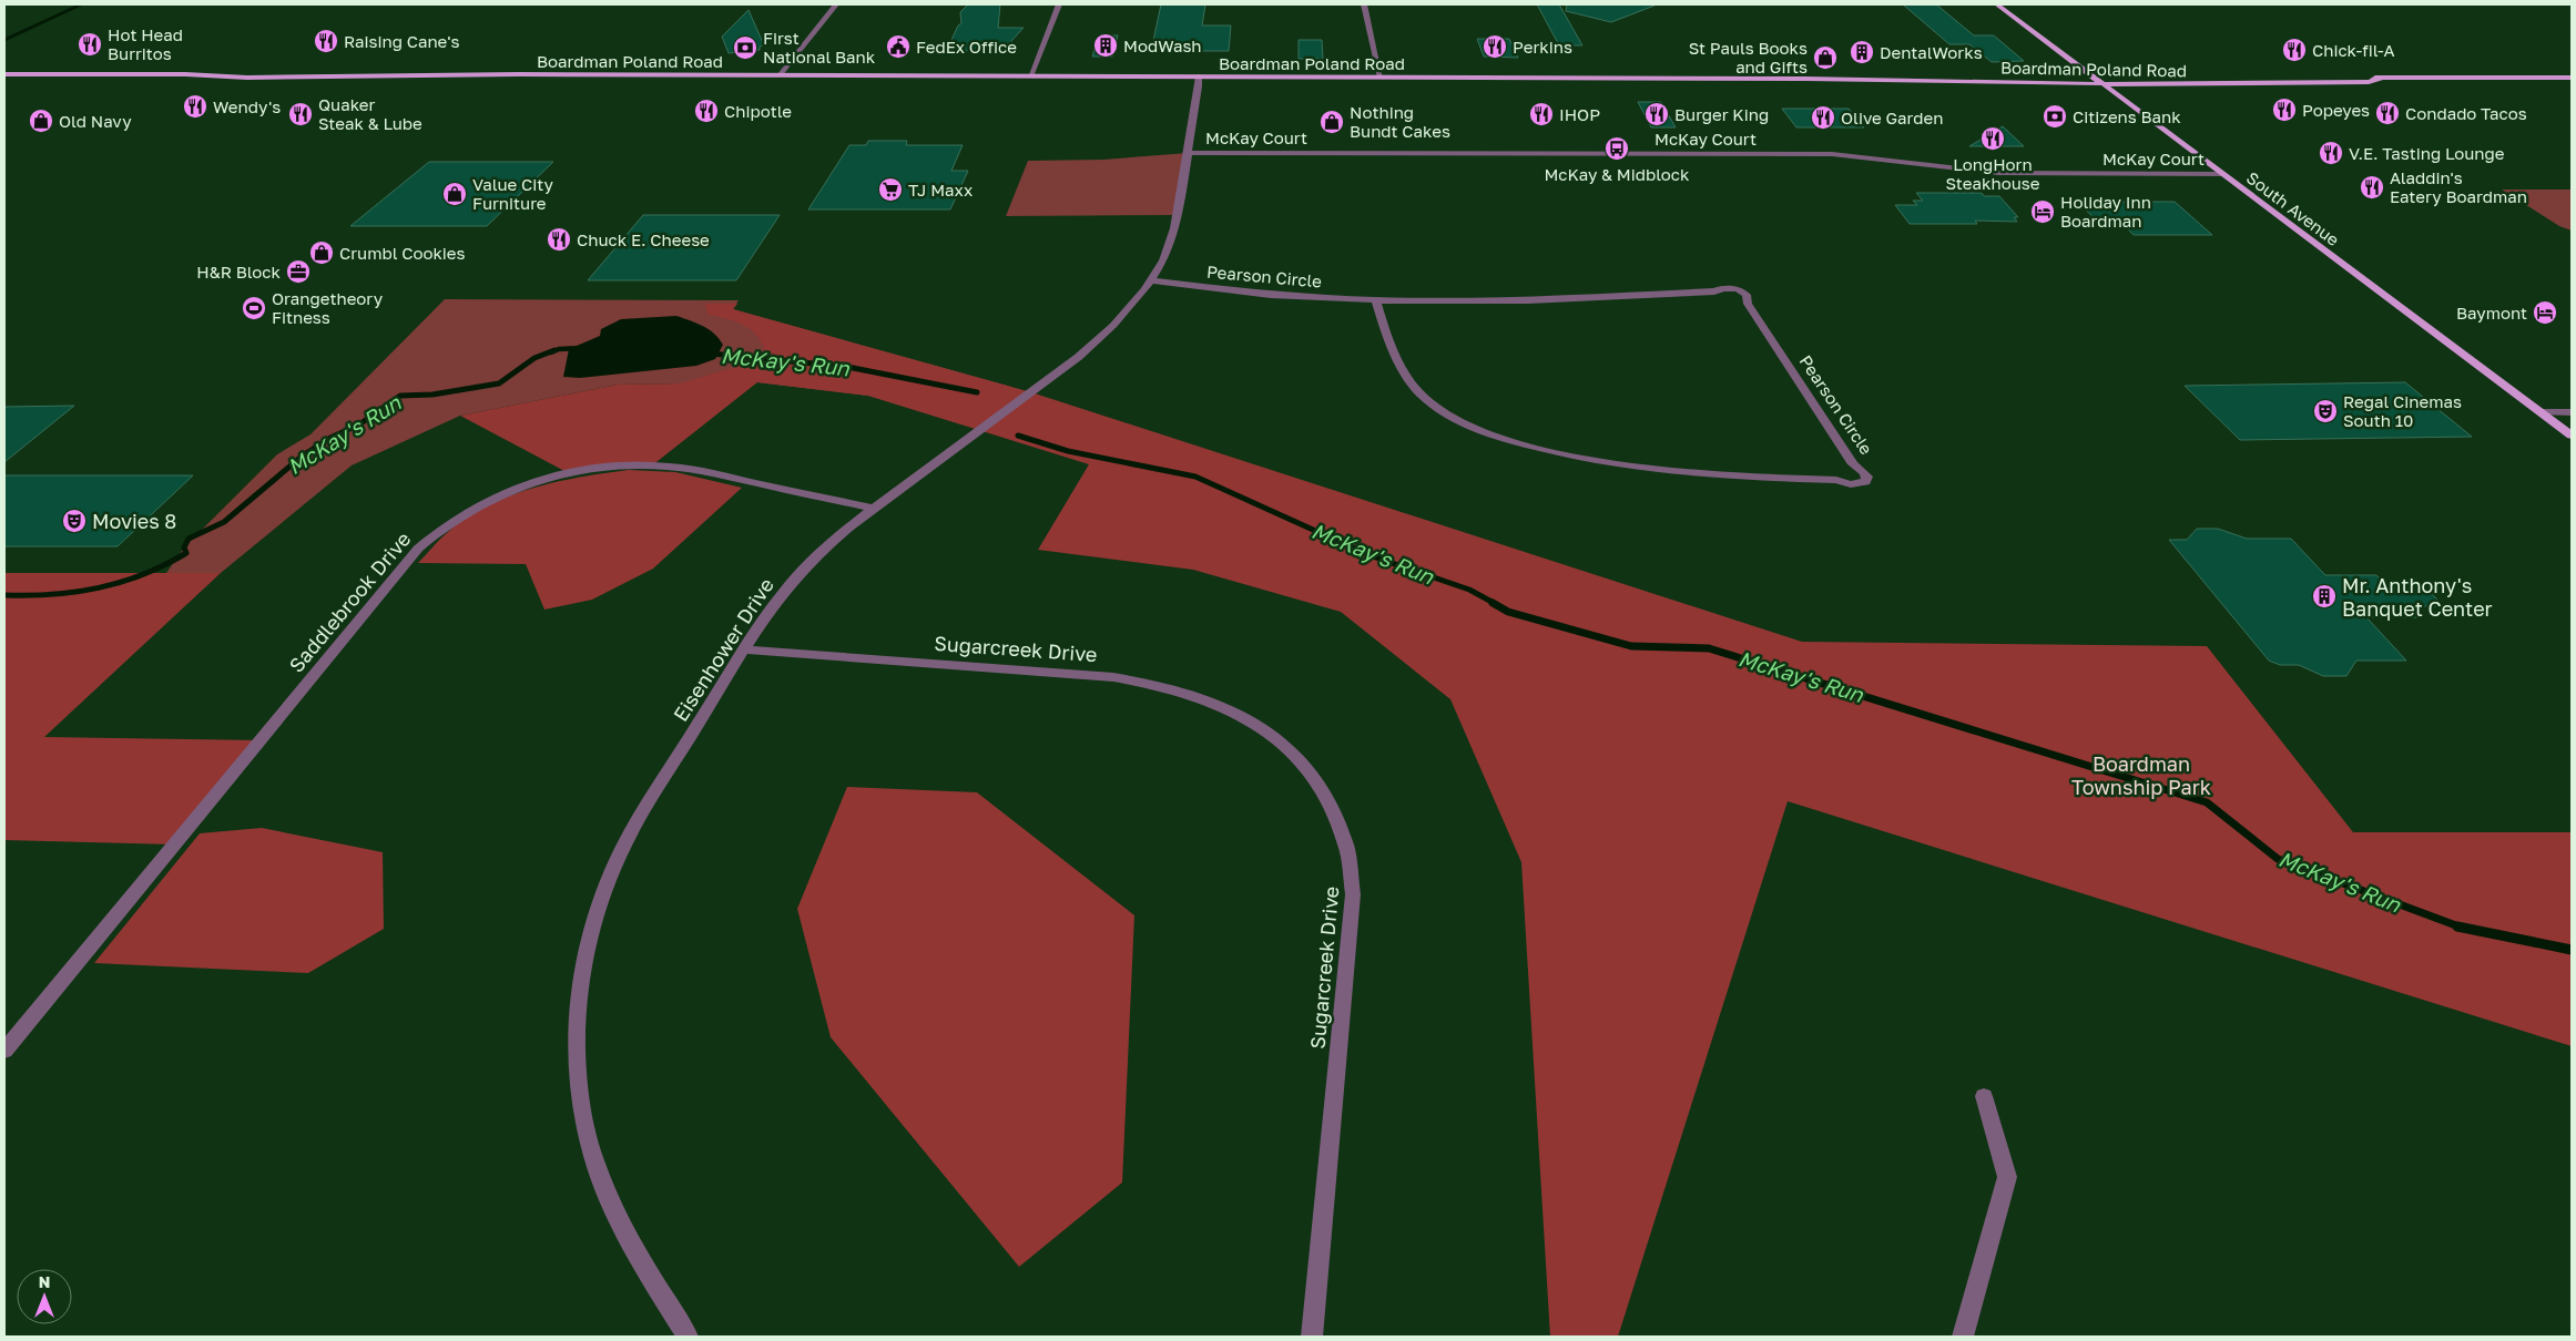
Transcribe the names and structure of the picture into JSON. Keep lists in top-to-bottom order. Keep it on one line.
{"streets":{"main road":["Boardman Poland Road","South Avenue"],"street":["McKay Court","Pearson Circle","Saddlebrook Drive","Sugarcreek Drive","Eisenhower Drive"]},"crossings":[["Boardman Poland Road","South Avenue"],["Boardman Poland Road","Eisenhower Drive"],["McKay Court","South Avenue"],["McKay Court","Eisenhower Drive"],["Pearson Circle","Eisenhower Drive"],["Saddlebrook Drive","Eisenhower Drive"],["Sugarcreek Drive","Eisenhower Drive"]],"water":["McKay's Run"],"parks":["Boardman Township Park"],"places":{"restaurant":["Raising Cane's","Hot Head Burritos","Perkins","Chick-fil-A","Wendy's","Popeyes","Chipotle","Condado Tacos","Quaker Steak & Lube","IHOP","Burger King","Olive Garden","LongHorn Steakhouse","V.E. Tasting Lounge","Aladdin's Eatery Boardman","Chuck E. Cheese"],"building":["ModWash","DentalWorks","Mr. Anthony's Banquet Center"],"public building":["FedEx Office"],"bank":["First National Bank","Citizens Bank"],"shop":["St Pauls Books and Gifts","Old Navy","Nothing Bundt Cakes","Value City Furniture","Crumbl Cookies"],"bus stop":["McKay & Midblock"],"supermarket":["TJ Maxx"],"hotel":["Holiday Inn Boardman","Baymont"],"office":["H&R Block"],"sports":["Orangetheory Fitness"],"theatre":["Regal Cinemas South 10","Movies 8"]},"north":"top"}
